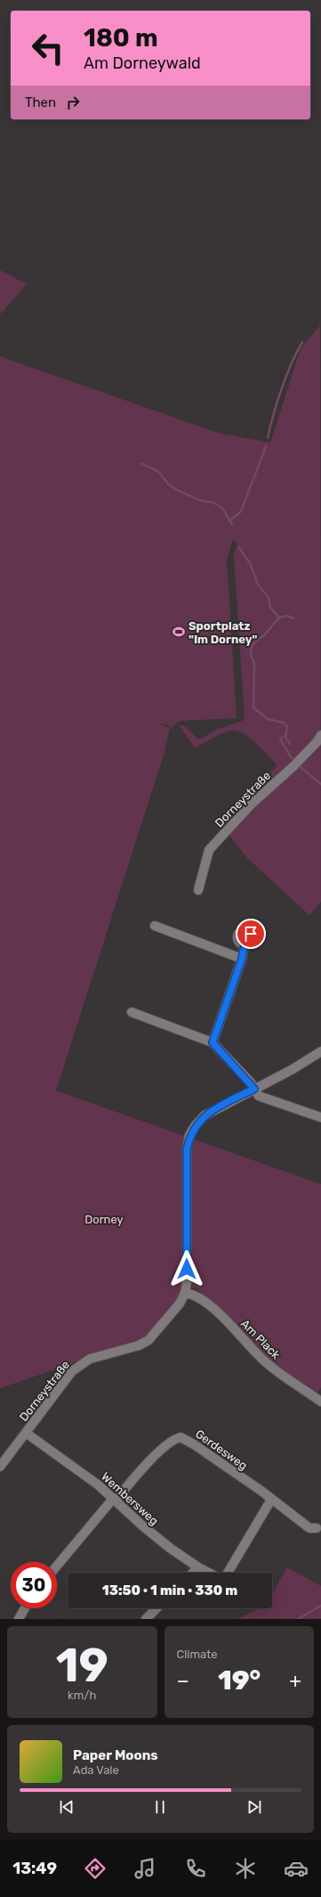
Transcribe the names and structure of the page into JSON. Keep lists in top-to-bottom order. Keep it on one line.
{"streets":{"street":["Dorneystraße","Am Plack","Gerdesweg","Wembersweg"]},"crossings":[["Dorneystraße","Am Plack"],["Dorneystraße","Wembersweg"],["Gerdesweg","Wembersweg"]],"parks":["Dorney"],"places":{"sports":["Sportplatz \"Im Dorney\""]},"page":{"turn":["180 m","Am Dorneywald"],"then":"Then","limit":"30","trip":"13:50 · 1 min · 330 m","tile":[["19","km/h"],"Climate"],"heat":["−","19°","+"],"song":["Paper Moons","Ada Vale"],"tabs":"13:49"}}
